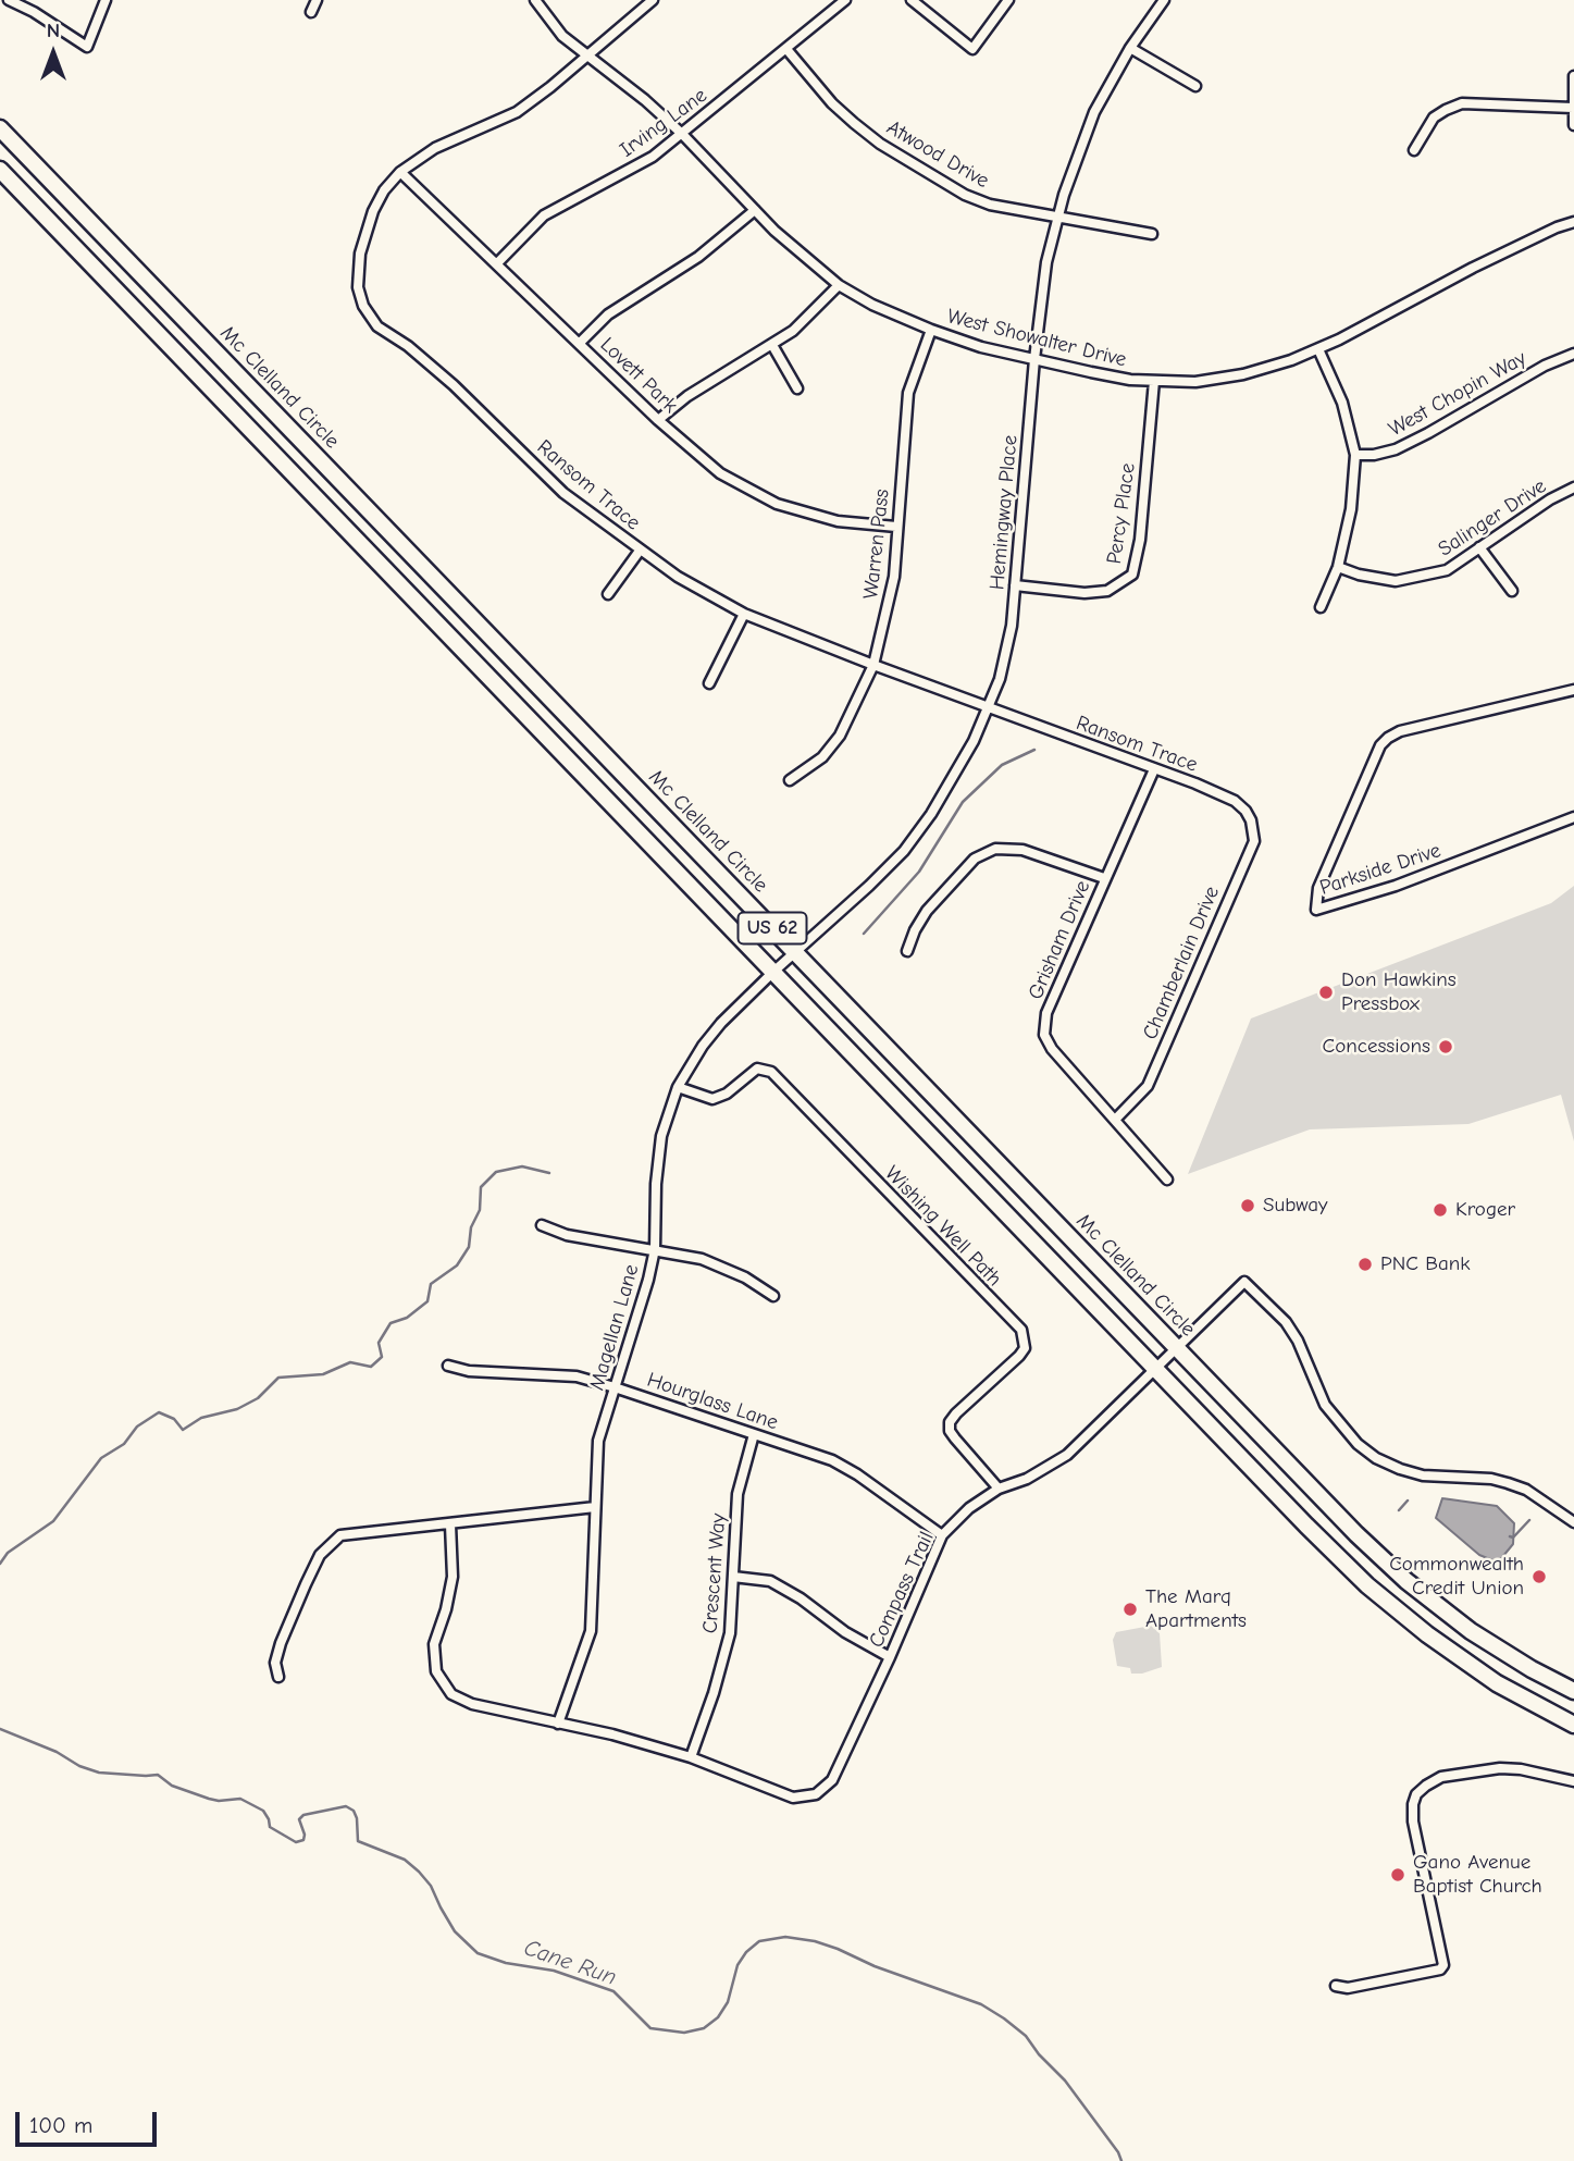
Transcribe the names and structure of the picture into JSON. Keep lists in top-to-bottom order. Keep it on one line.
{"streets":{"highway":["Mc Clelland Circle","US 62"],"street":["Irving Lane","Atwood Drive","West Showalter Drive","Lovett Park","West Chopin Way","Ransom Trace","Hemingway Place","Percy Place","Salinger Drive","Warren Pass","Parkside Drive","Grisham Drive","Chamberlain Drive","Wishing Well Path","Magellan Lane","Hourglass Lane","Crescent Way","Compass Trail"]},"crossings":[["Irving Lane","Atwood Drive"],["Irving Lane","West Showalter Drive"],["Irving Lane","Lovett Park"],["Atwood Drive","Hemingway Place"],["West Showalter Drive","Ransom Trace"],["West Showalter Drive","Hemingway Place"],["West Showalter Drive","Percy Place"],["West Showalter Drive","Warren Pass"],["Lovett Park","Ransom Trace"],["Lovett Park","Warren Pass"],["Mc Clelland Circle","Hemingway Place"],["Mc Clelland Circle","Compass Trail"],["Ransom Trace","Hemingway Place"],["Ransom Trace","Warren Pass"],["Ransom Trace","Grisham Drive"],["Ransom Trace","Chamberlain Drive"],["Hemingway Place","Percy Place"],["Hemingway Place","US 62"],["Hemingway Place","Magellan Lane"],["US 62","Magellan Lane"],["US 62","Compass Trail"],["Grisham Drive","Chamberlain Drive"],["Wishing Well Path","Magellan Lane"],["Wishing Well Path","Compass Trail"],["Magellan Lane","Hourglass Lane"],["Hourglass Lane","Crescent Way"],["Hourglass Lane","Compass Trail"],["Crescent Way","Compass Trail"]],"water":["Cane Run"],"places":["Don Hawkins Pressbox","Concessions","Subway","Kroger","PNC Bank","Commonwealth Credit Union","The Marq Apartments","Gano Avenue Baptist Church"],"scale_bar":"100 m","north":"top"}
